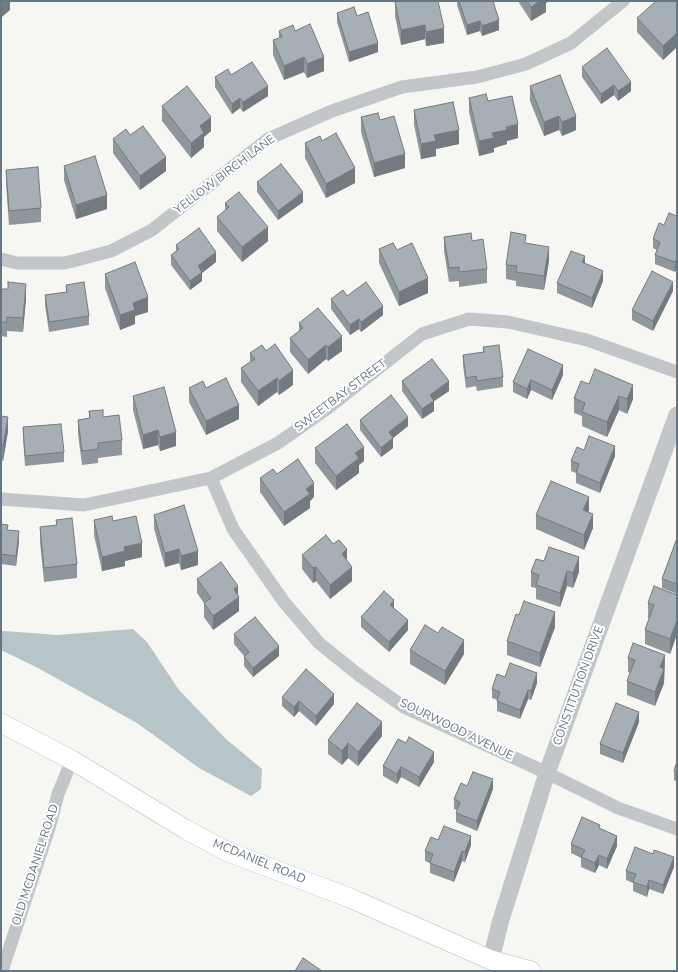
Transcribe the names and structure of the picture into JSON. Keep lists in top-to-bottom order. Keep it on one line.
{"streets":{"main road":["MCDANIEL ROAD"],"street":["YELLOW BIRCH LANE","SWEETBAY STREET","CONSTITUTION DRIVE","SOURWOOD AVENUE","OLD MCDANIEL ROAD"]},"crossings":[["SWEETBAY STREET","SOURWOOD AVENUE"],["CONSTITUTION DRIVE","SOURWOOD AVENUE"],["CONSTITUTION DRIVE","MCDANIEL ROAD"],["MCDANIEL ROAD","OLD MCDANIEL ROAD"]]}
